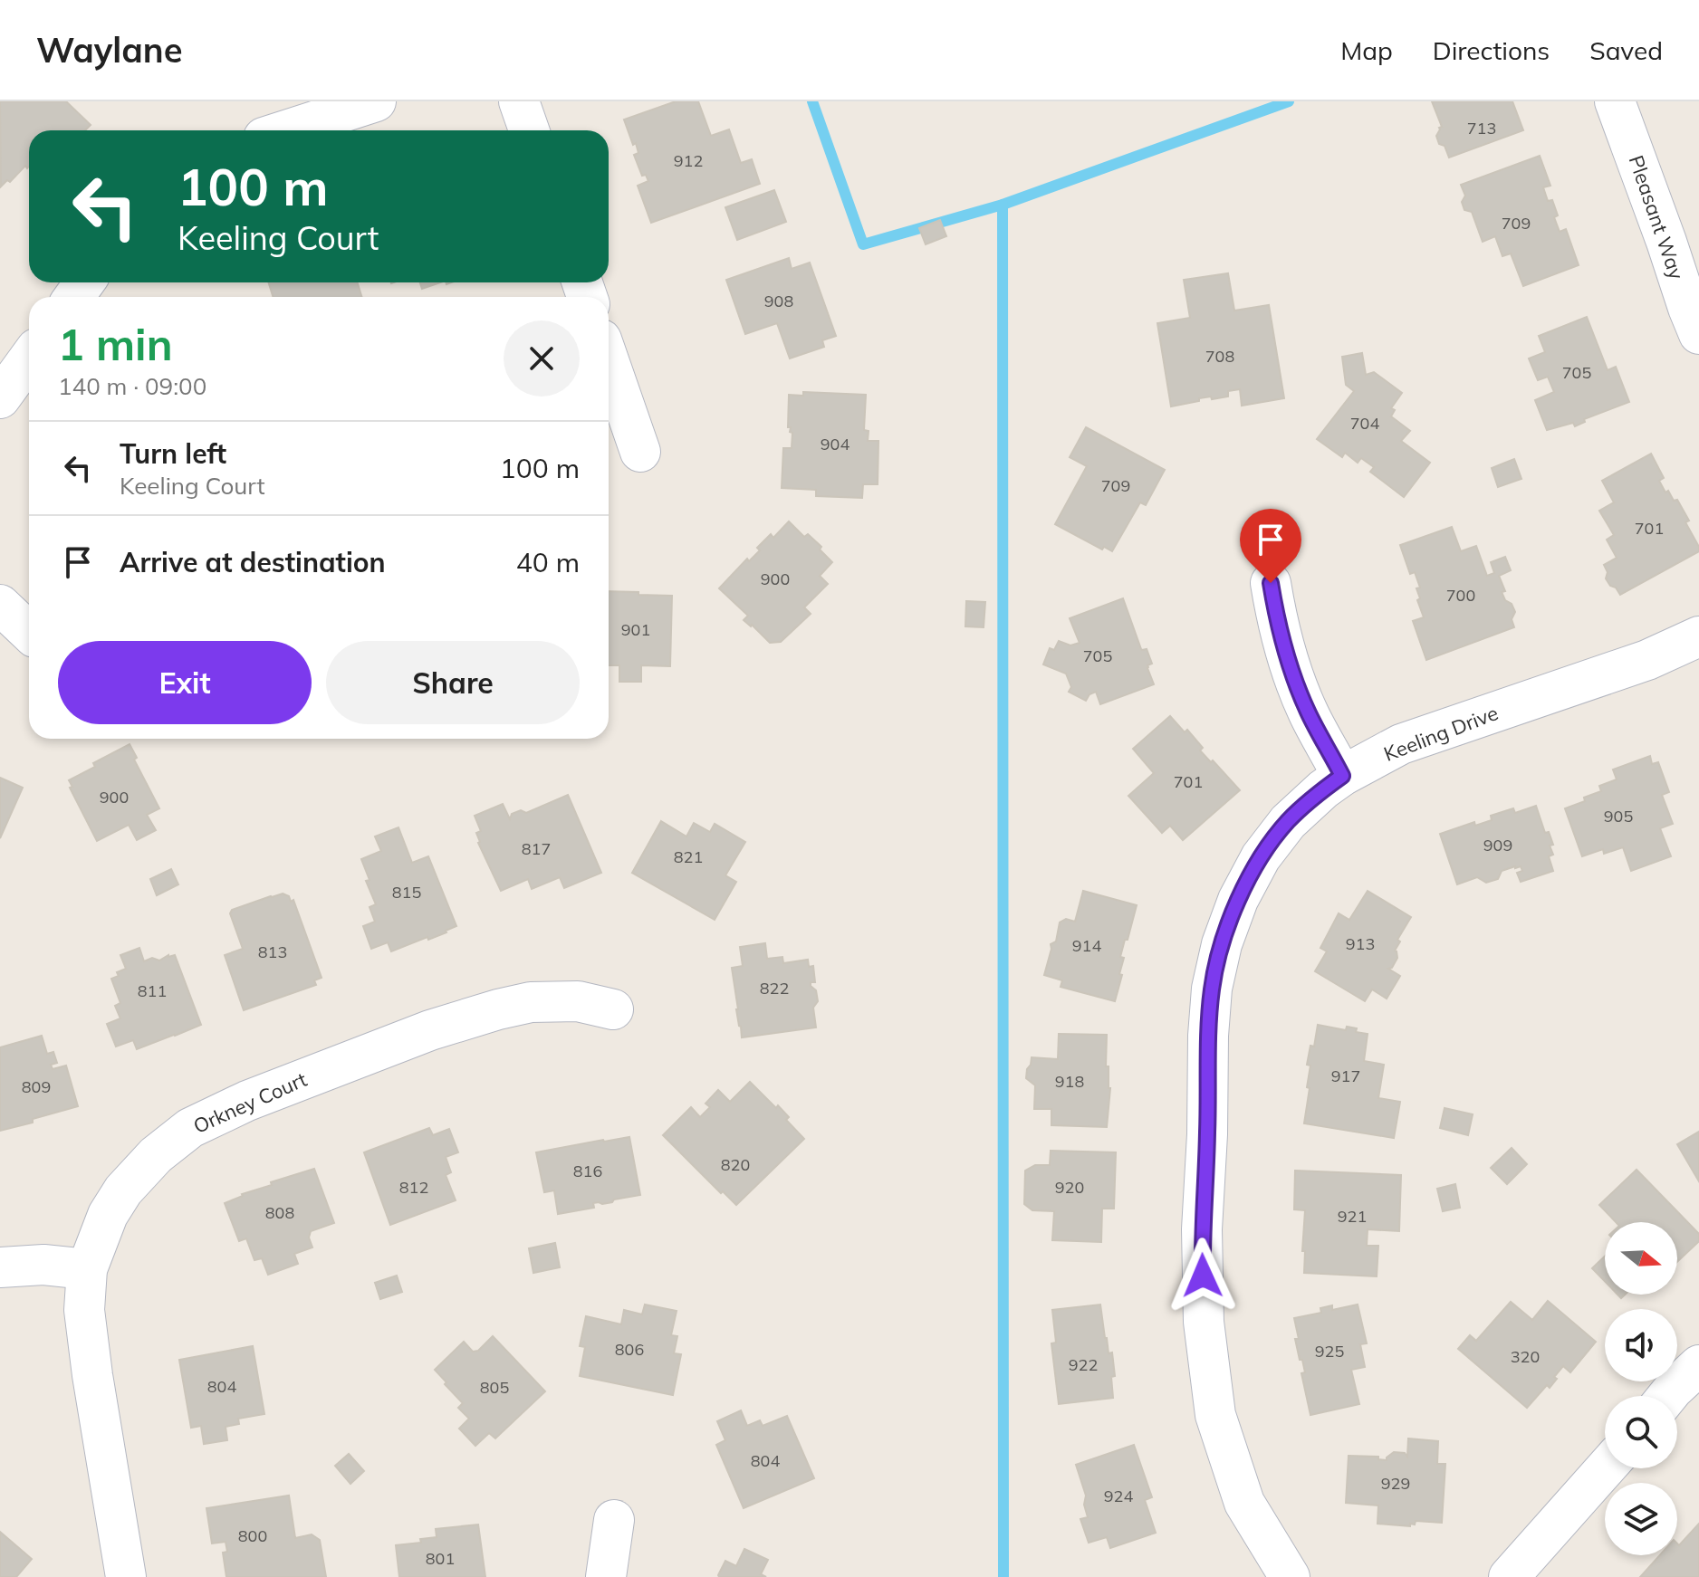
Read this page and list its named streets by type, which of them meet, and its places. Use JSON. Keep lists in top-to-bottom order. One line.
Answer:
{"streets":{"street":["Pleasant Way","Keeling Drive","Orkney Court"]},"house_numbers":["713","912","709","908","708","705","704","904","709","701","900","700","901","705","701","900","905","909","817","821","815","913","914","813","822","811","917","918","809","820","816","812","920","808","921","806","925","320","922","804","805","804","929","924","800","801"],"north":"right","page":{"header":"Waylane","nav":["Map","Directions","Saved"],"turn":["100 m","Keeling Court"],"heading":["1 min","140 m · 09:00"],"list":[{"name":"Turn left","note":"Keeling Court","value":"100 m"},{"name":"Arrive at destination","value":"40 m"}],"buttons":["Exit","Share"]}}
